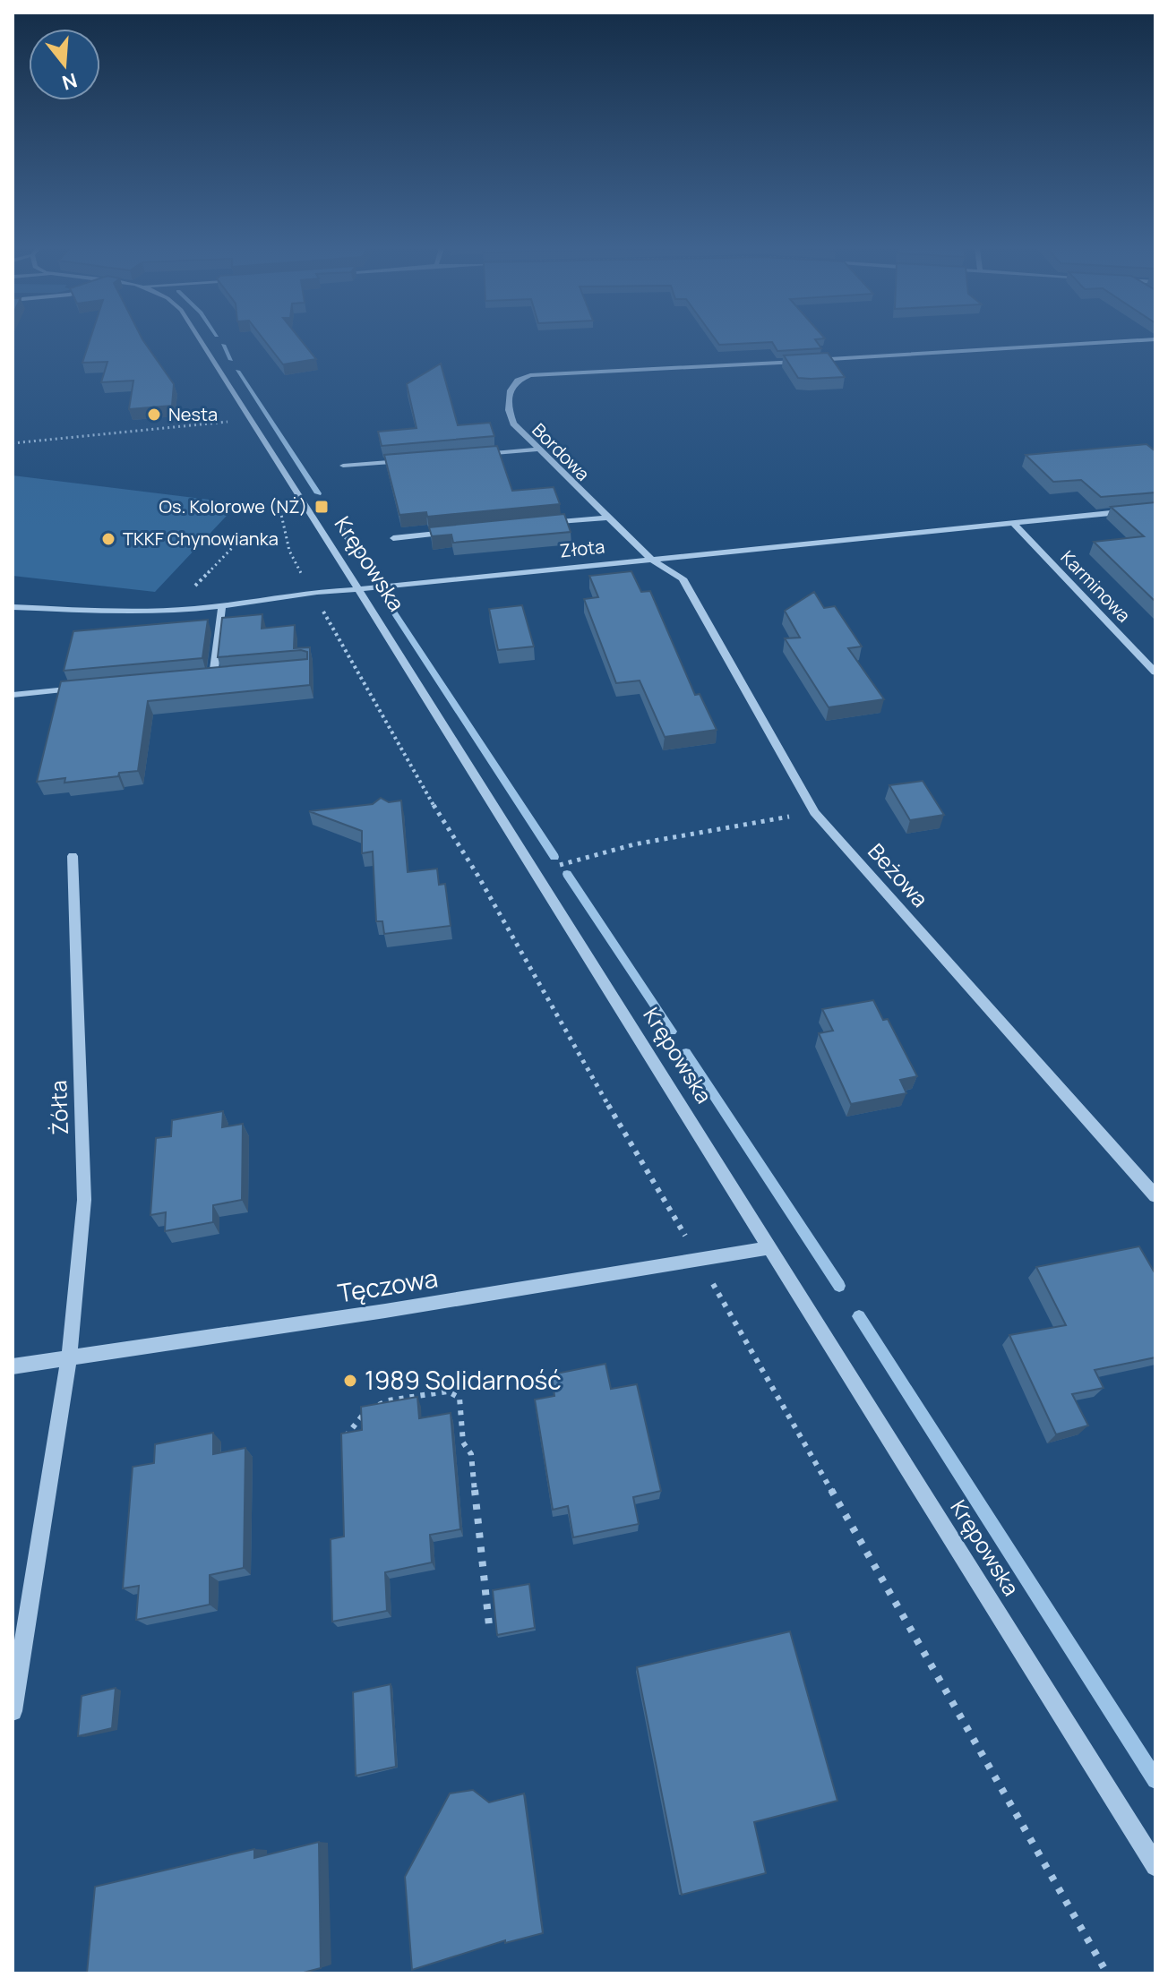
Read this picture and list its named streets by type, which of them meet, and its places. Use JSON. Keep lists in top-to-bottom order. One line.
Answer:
{"streets":{"street":["Bordowa","Złota","Krępowska","Karminowa","Beżowa","Żółta","Tęczowa"]},"crossings":[["Bordowa","Złota"],["Bordowa","Beżowa"],["Złota","Krępowska"],["Złota","Karminowa"],["Złota","Beżowa"],["Krępowska","Tęczowa"],["Żółta","Tęczowa"]],"places":{"other":["Nesta","TKKF Chynowianka","1989 Solidarność"],"transit":["Os. Kolorowe (NŻ)"]},"north":"bottom"}
